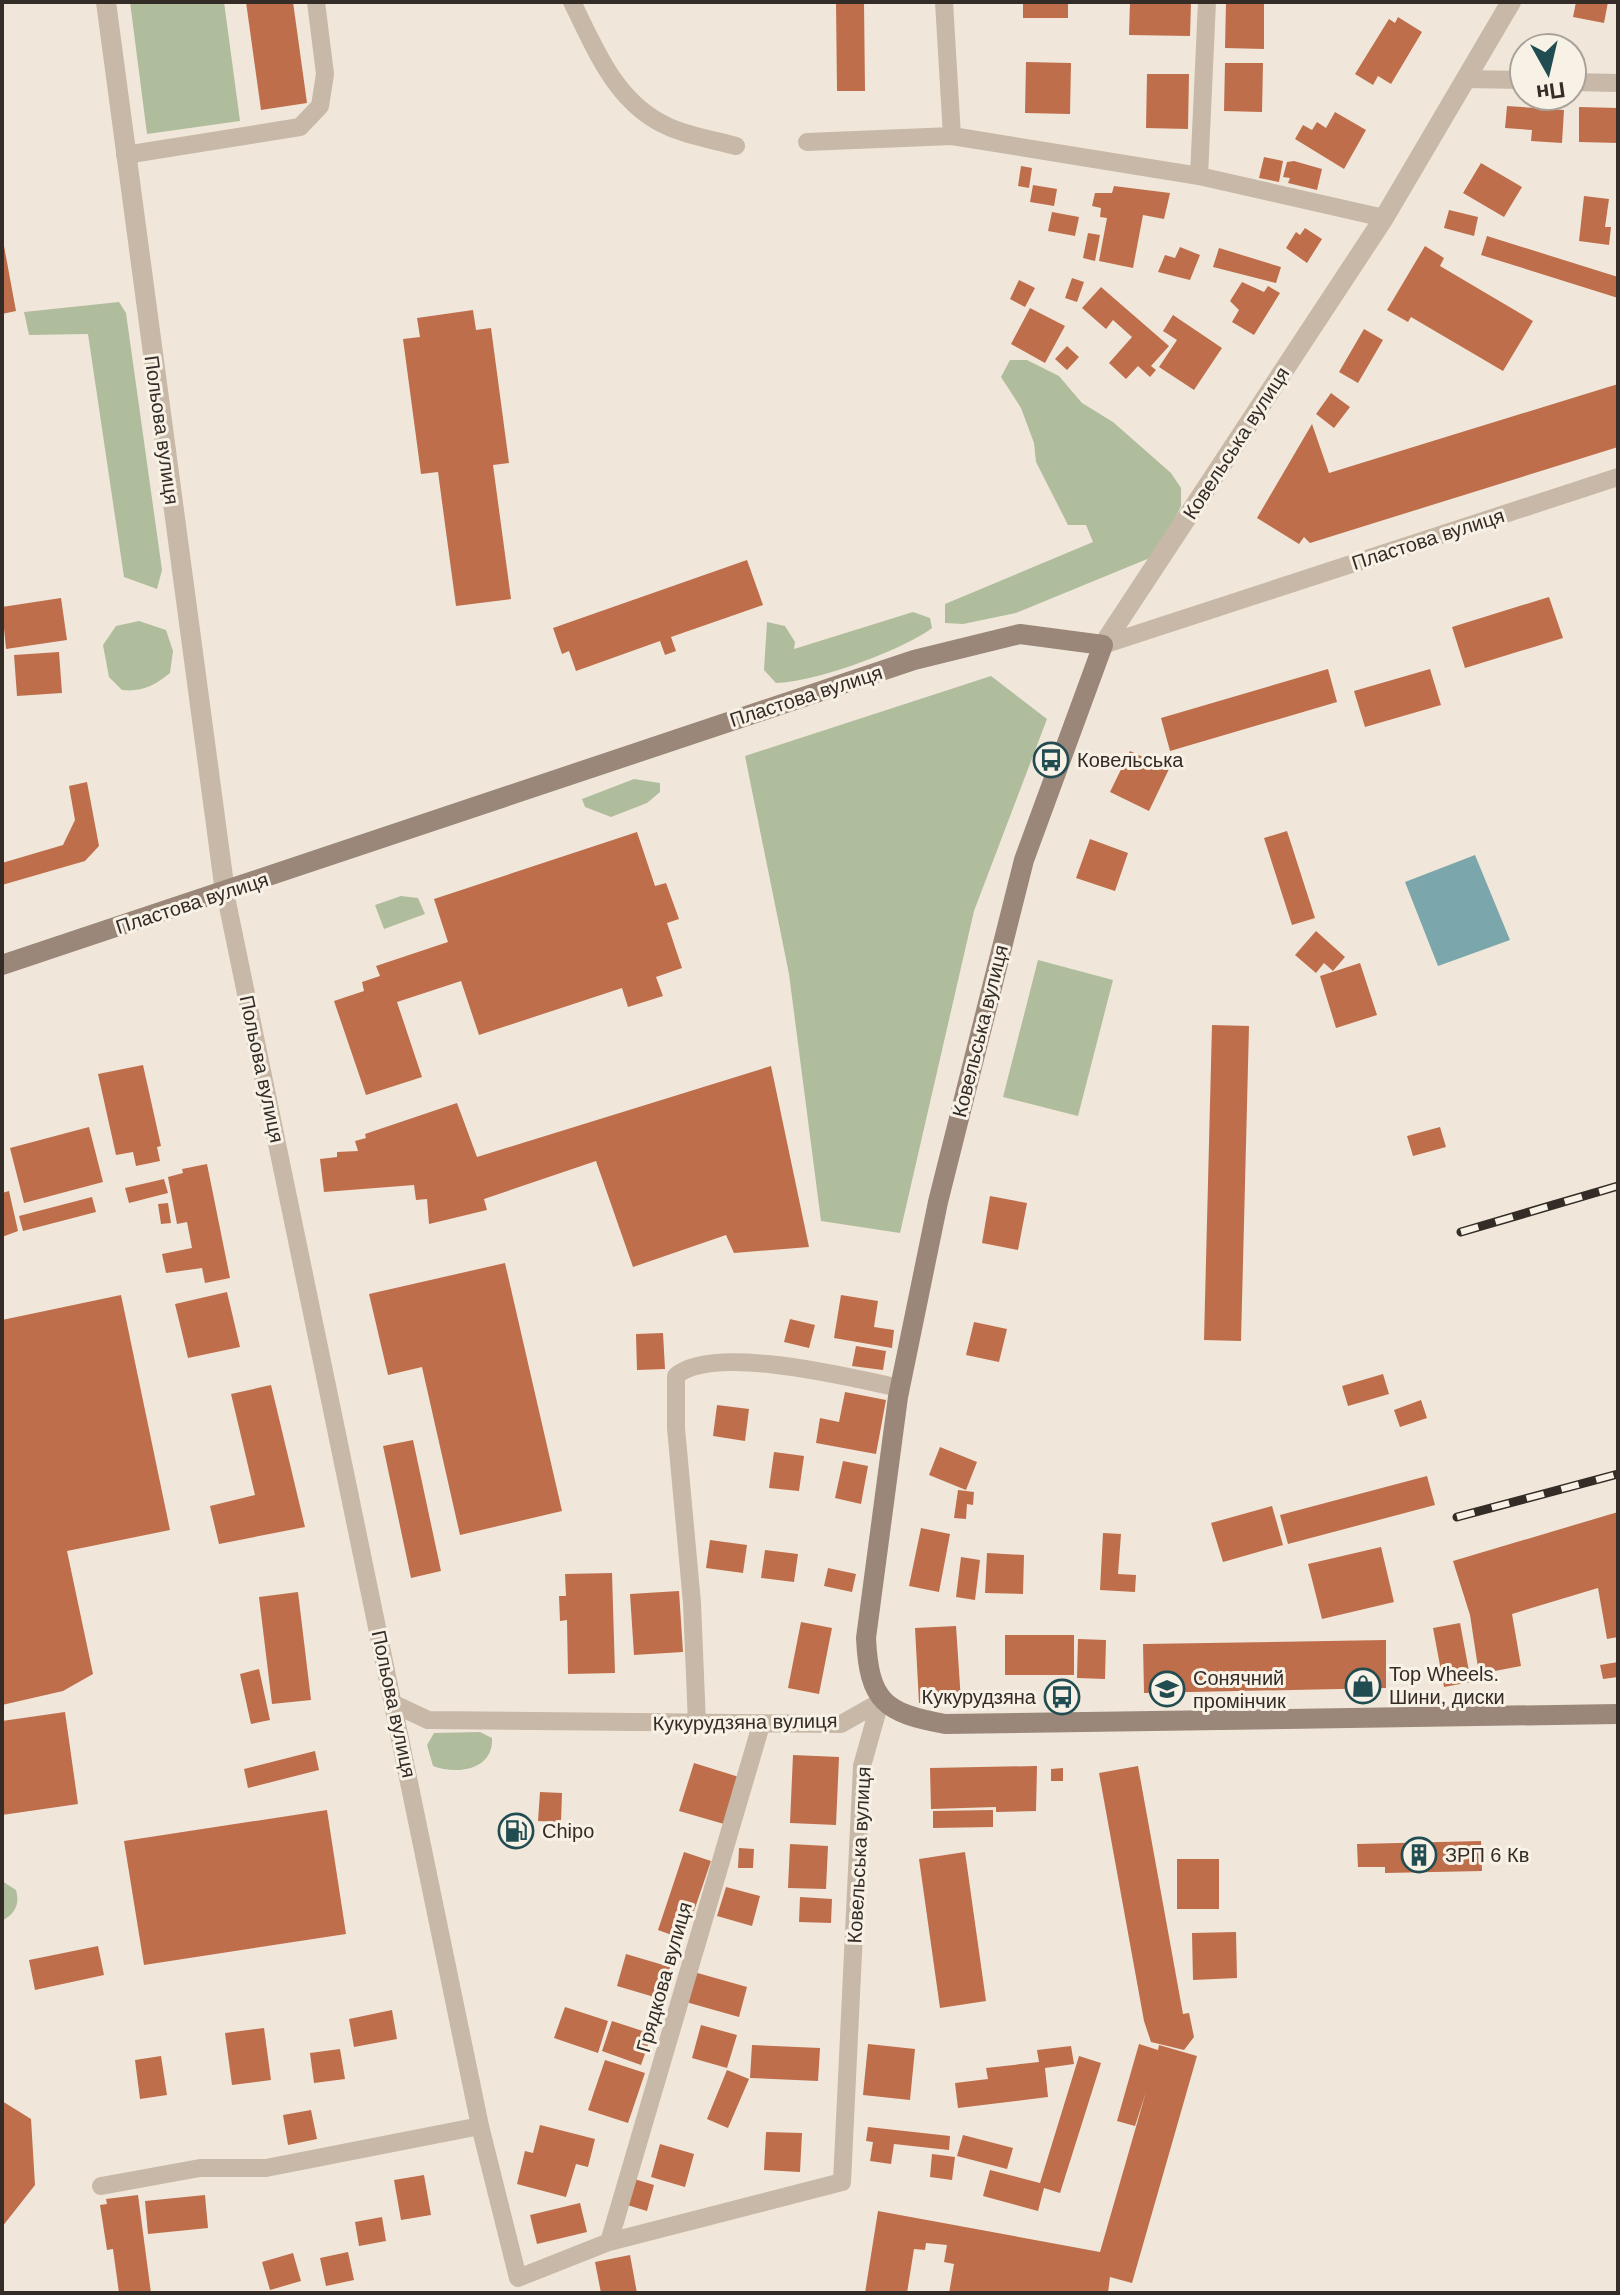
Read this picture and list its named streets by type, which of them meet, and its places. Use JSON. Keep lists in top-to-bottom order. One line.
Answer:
{"streets":{"main road":["Ковельська вулиця","Пластова вулиця"],"street":["Польова вулиця","Кукурудзяна вулиця","Грядкова вулиця"]},"crossings":[["Польова вулиця","Ковельська вулиця"],["Польова вулиця","Пластова вулиця"],["Польова вулиця","Кукурудзяна вулиця"],["Польова вулиця","Грядкова вулиця"],["Ковельська вулиця","Пластова вулиця"],["Ковельська вулиця","Кукурудзяна вулиця"],["Ковельська вулиця","Грядкова вулиця"],["Кукурудзяна вулиця","Грядкова вулиця"]],"places":{"bus stop":["Ковельська","Кукурудзяна"],"shop":["Top Wheels. Шини, диски"],"school or university":["Сонячний промінчик"],"fuel station":["Chipo"],"building":["ЗРП 6 Кв"]},"north":"bottom"}
